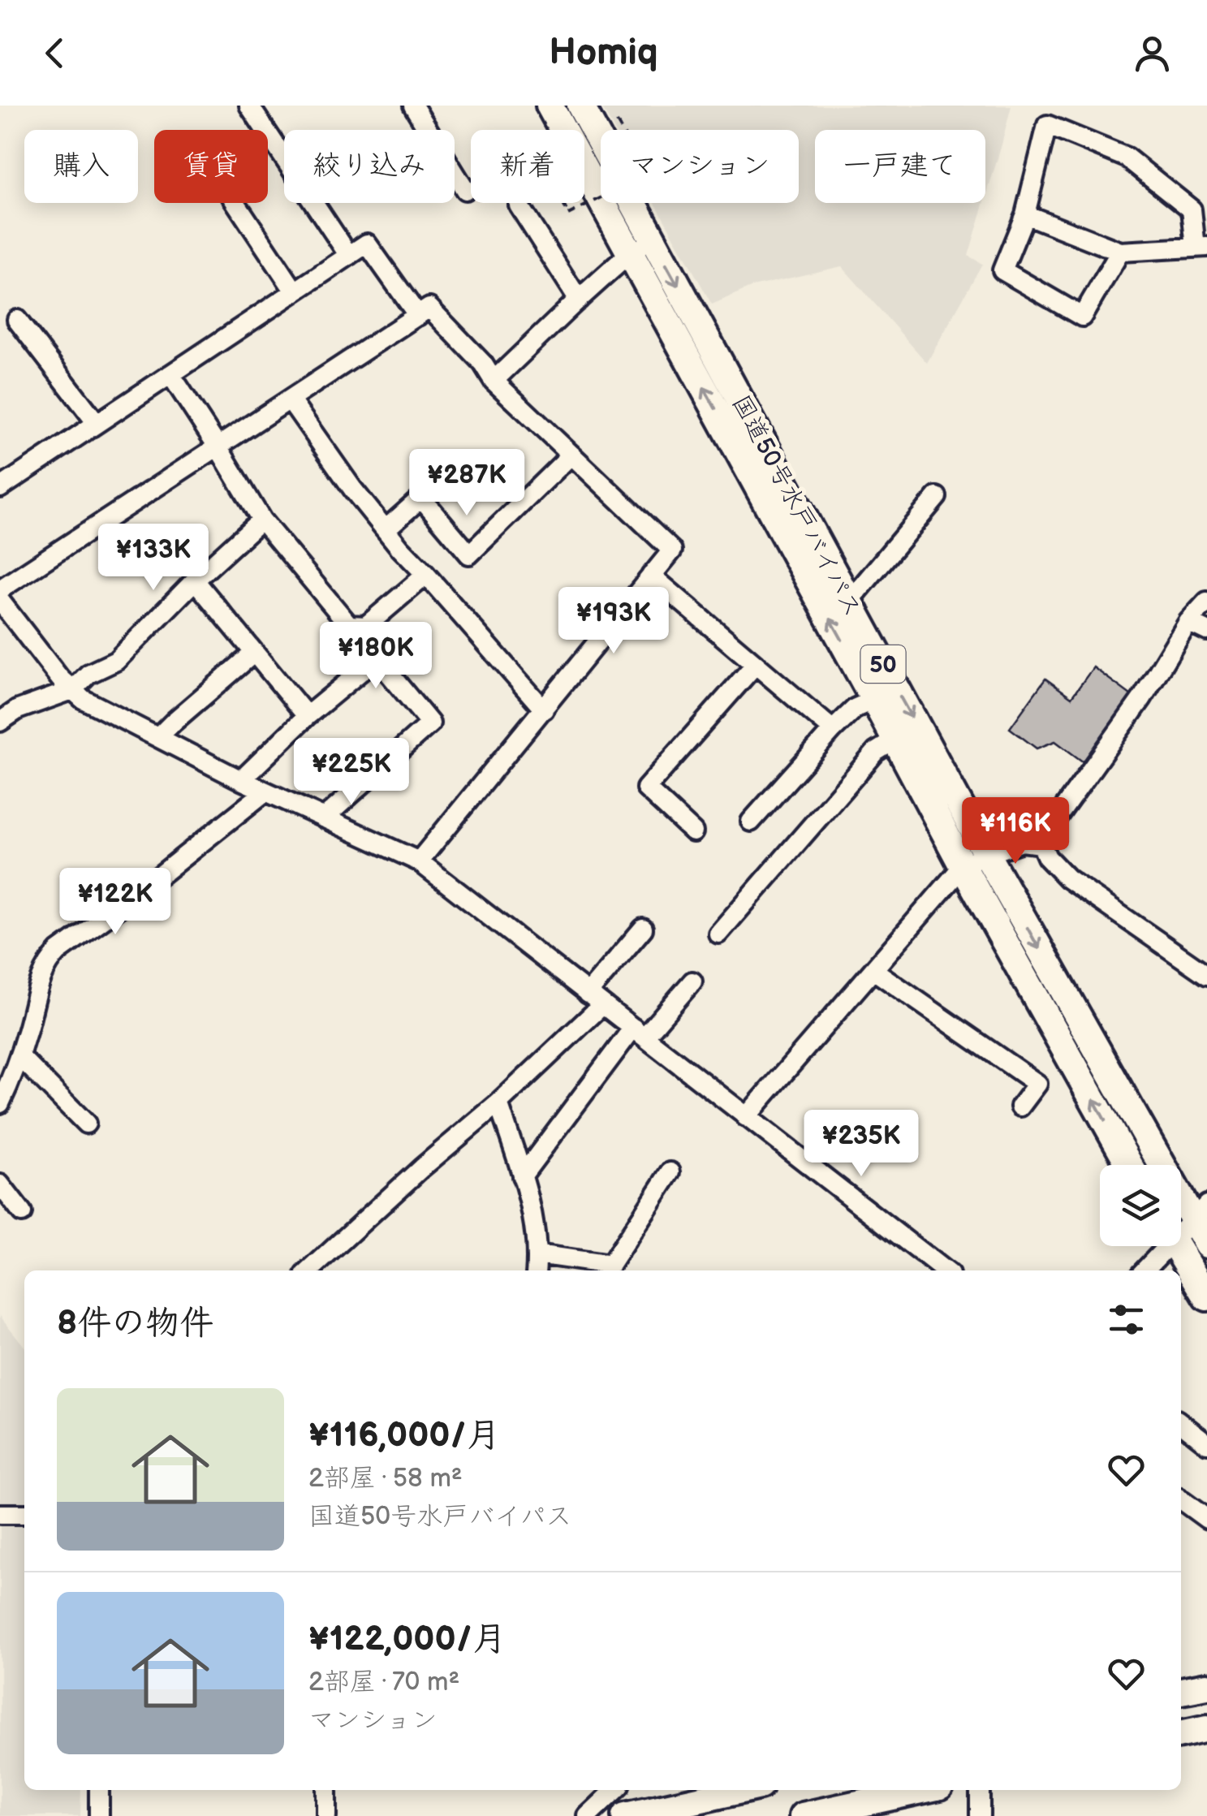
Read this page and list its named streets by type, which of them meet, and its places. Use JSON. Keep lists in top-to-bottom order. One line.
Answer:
{"streets":{"highway":["国道50号水戸バイパス","50"]},"page":{"header":"Homiq","chip":["購入","賃貸","絞り込み","新着","マンション","一戸建て"],"price":["¥287K","¥133K","¥193K","¥180K","¥225K","¥116K","¥122K","¥235K"],"heading":"8件の物件","list":[{"name":"¥116,000/月","note":"2部屋 · 58 m² · 国道50号水戸バイパス"},{"name":"¥122,000/月","note":"2部屋 · 70 m² · マンション"}]}}
